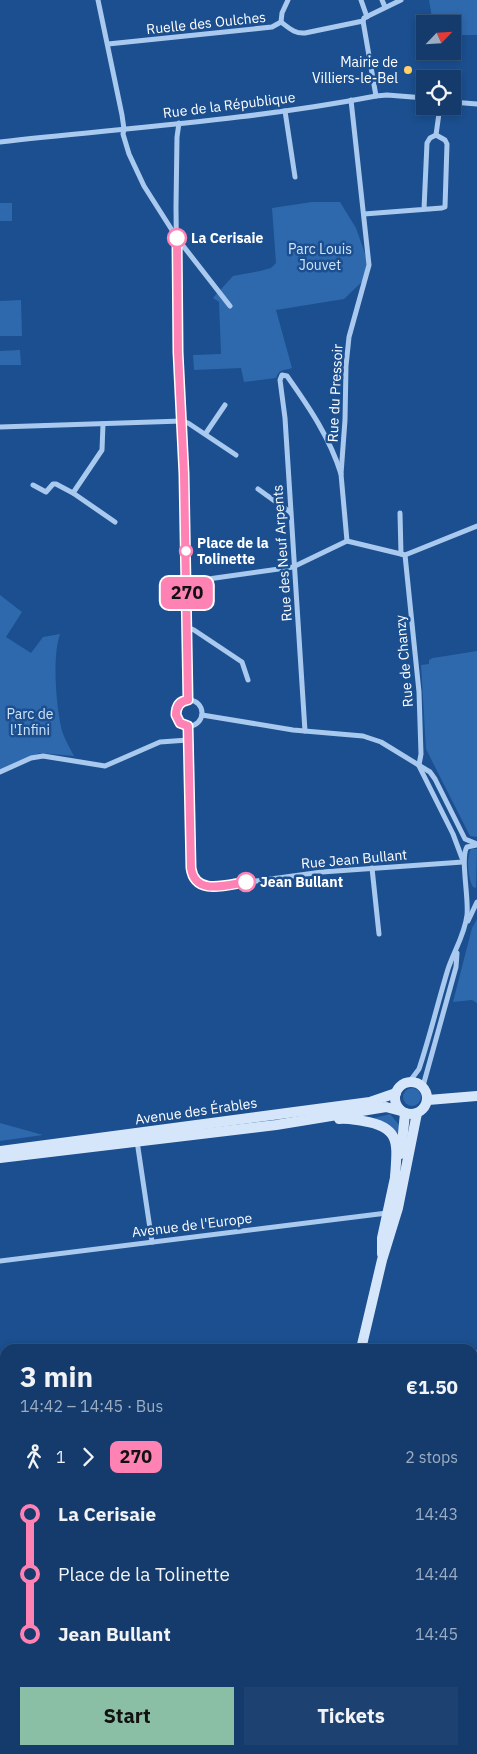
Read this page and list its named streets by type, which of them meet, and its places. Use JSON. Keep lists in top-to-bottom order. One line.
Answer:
{"streets":{"main road":["Avenue des Érables"],"street":["Ruelle des Oulches","Rue de la République","Rue du Pressoir","Rue des Neuf Arpents","Rue de Chanzy","Rue Jean Bullant","Avenue de l'Europe"]},"crossings":[["Rue de la République","Rue du Pressoir"],["Rue du Pressoir","Rue des Neuf Arpents"]],"parks":["Parc Louis Jouvet","Parc de l'Infini"],"places":["Mairie de Villiers-le-Bel","La Cerisaie","Place de la Tolinette","Jean Bullant"],"lines":["bus line 270"],"north":"top right","page":{"on_map":"270","heading":["3 min","14:42 – 14:45 · Bus","€1.50"],"legs":["1","270","2 stops"],"list":[{"name":"La Cerisaie","value":"14:43"},{"name":"Place de la Tolinette","value":"14:44"},{"name":"Jean Bullant","value":"14:45"}],"buttons":["Start","Tickets"]}}
